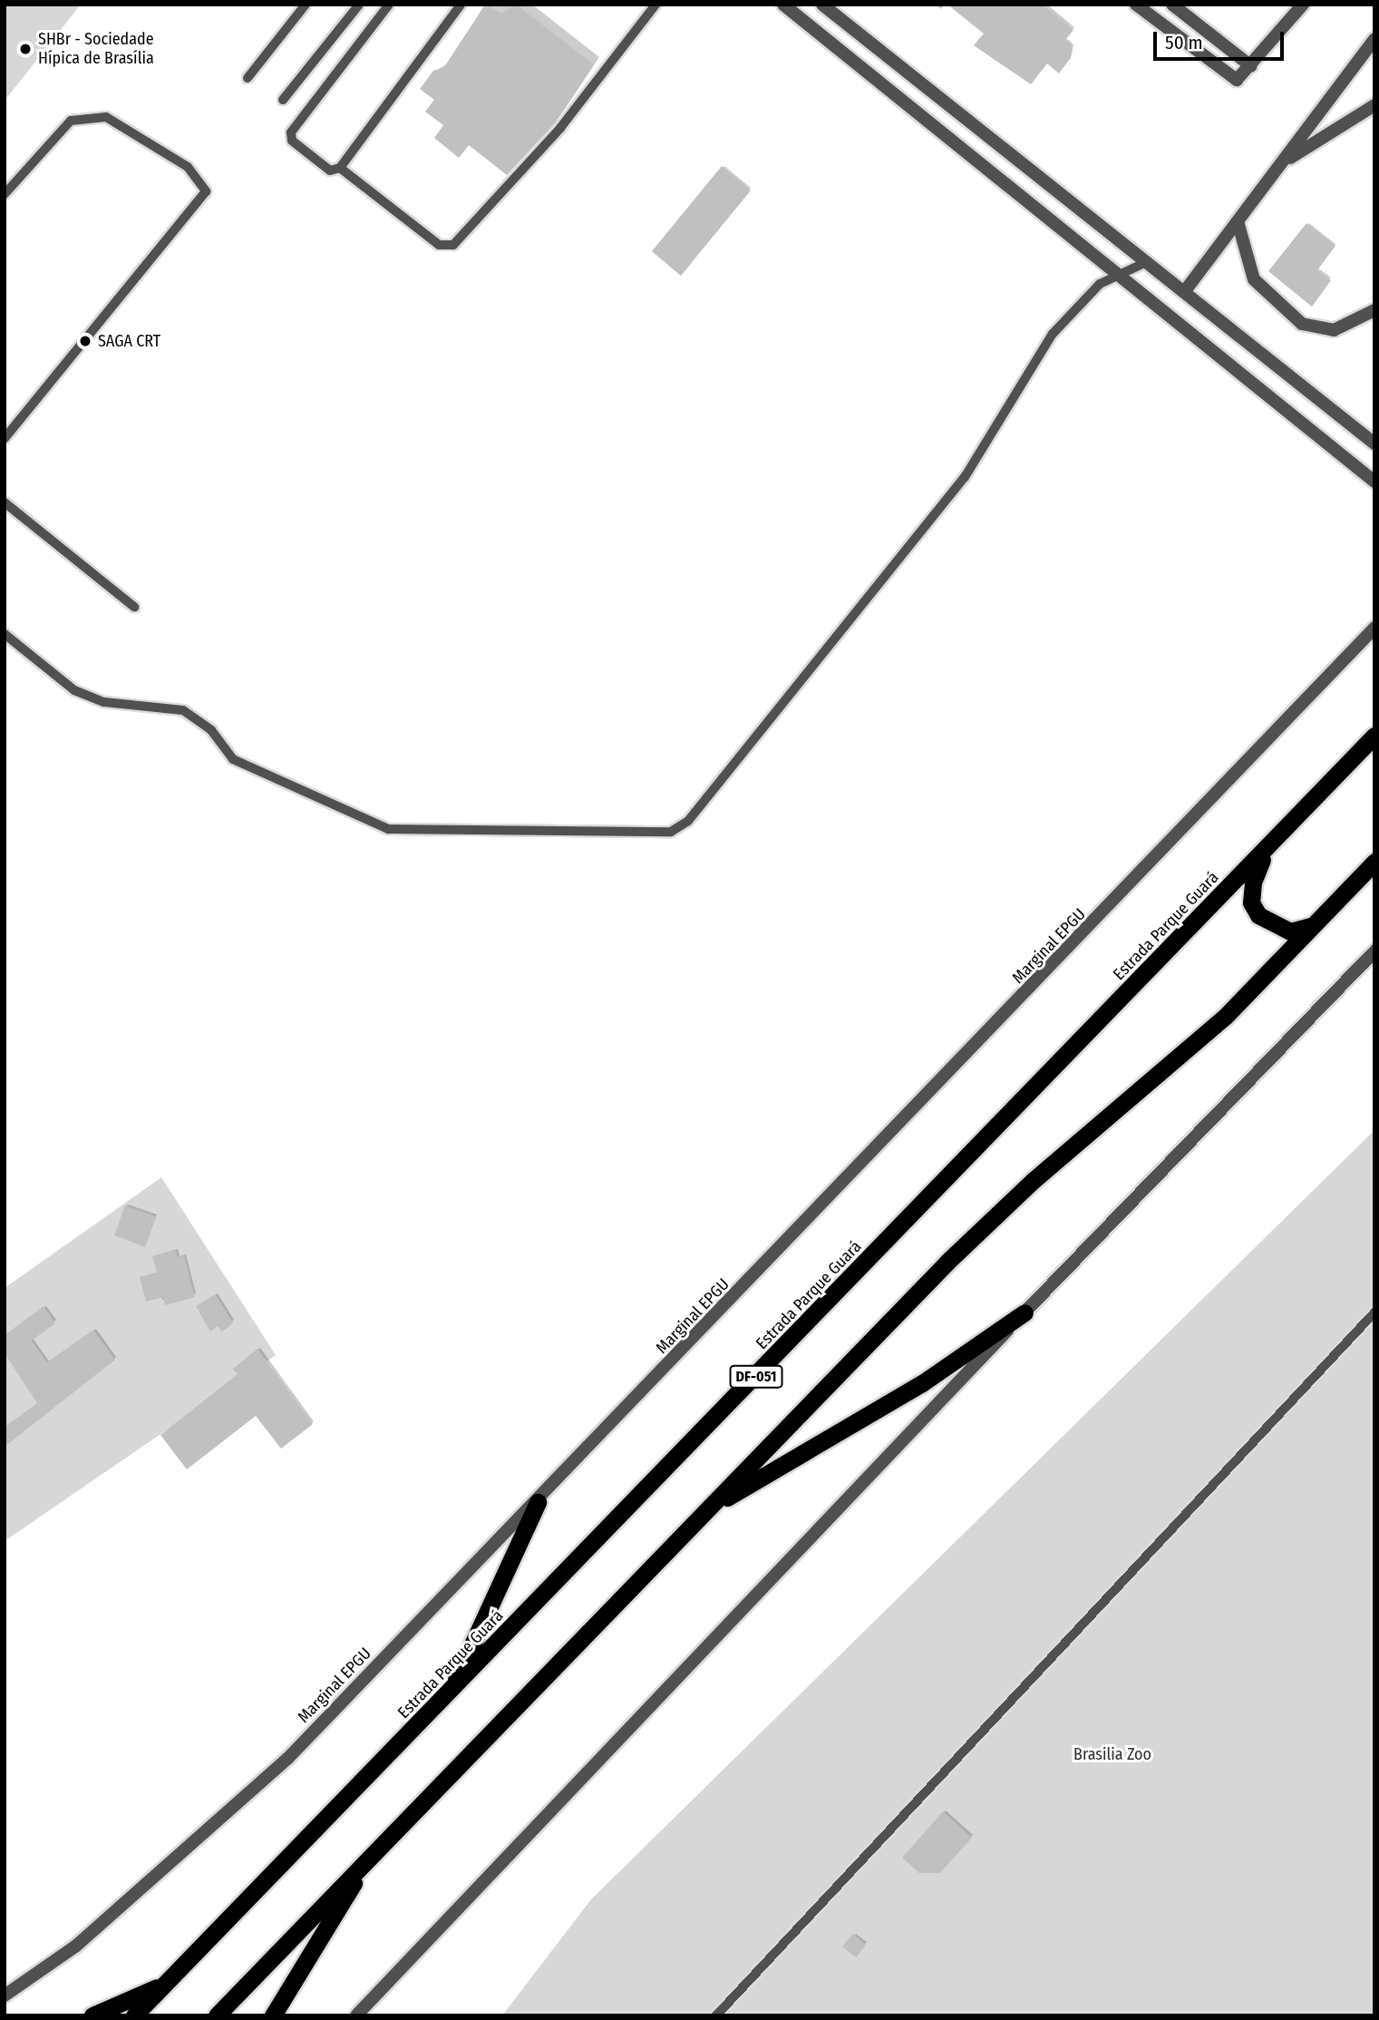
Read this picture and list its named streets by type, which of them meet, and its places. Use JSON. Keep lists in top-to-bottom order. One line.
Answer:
{"streets":{"highway":["Estrada Parque Guará","DF-051"],"street":["Marginal EPGU"]},"parks":["Brasilia Zoo"],"places":["SHBr - Sociedade Hípica de Brasília","SAGA CRT"],"scale_bar":"50 m"}
